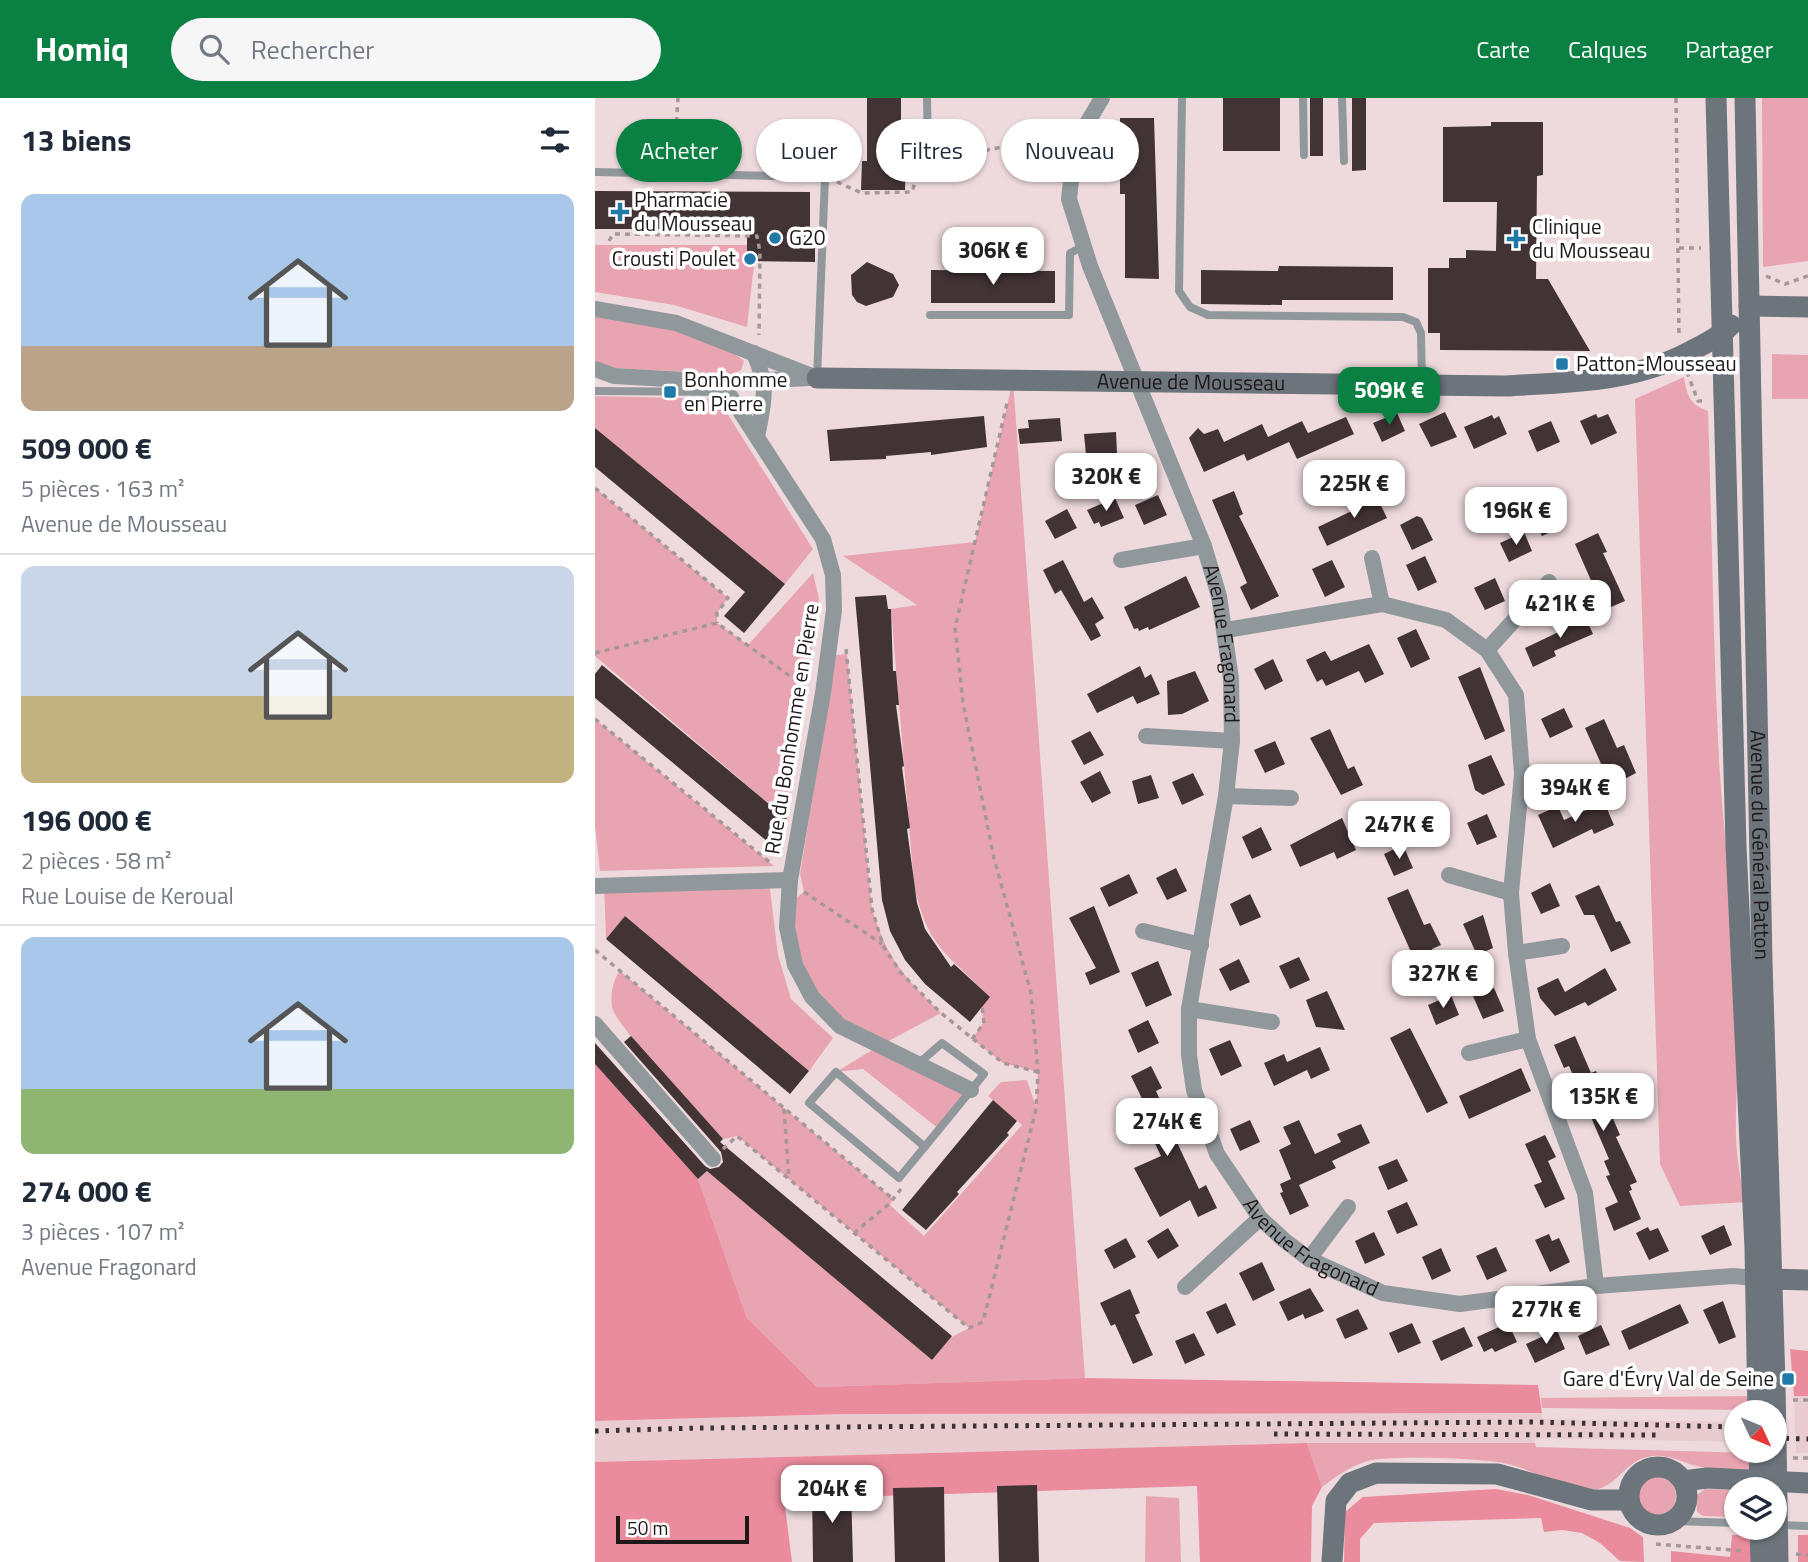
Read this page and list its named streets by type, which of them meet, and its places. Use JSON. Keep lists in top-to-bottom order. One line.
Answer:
{"streets":{"main road":["Avenue de Mousseau","Avenue Fragonard","Avenue du Général Patton"],"street":["Rue du Bonhomme en Pierre"]},"crossings":[["Avenue de Mousseau","Avenue Fragonard"],["Avenue de Mousseau","Rue du Bonhomme en Pierre"],["Avenue de Mousseau","Avenue du Général Patton"],["Avenue Fragonard","Avenue du Général Patton"]],"places":{"health":["Pharmacie du Mousseau","Clinique du Mousseau"],"other":["G20","Crousti Poulet"],"transit":["Patton-Mousseau","Bonhomme en Pierre","Gare d'Évry Val de Seine"]},"scale_bar":"50 m","north":"bottom right","page":{"header":"Homiq","search":"Rechercher","nav":["Carte","Calques","Partager"],"heading":"13 biens","chip":["Acheter","Louer","Filtres","Nouveau"],"list":[{"name":"509 000 €","note":"5 pièces · 163 m² · Avenue de Mousseau"},{"name":"196 000 €","note":"2 pièces · 58 m² · Rue Louise de Keroual"},{"name":"274 000 €","note":"3 pièces · 107 m² · Avenue Fragonard"}],"price":["306K €","509K €","320K €","225K €","196K €","421K €","394K €","247K €","327K €","135K €","274K €","277K €","204K €"],"scale":"50 m"}}
